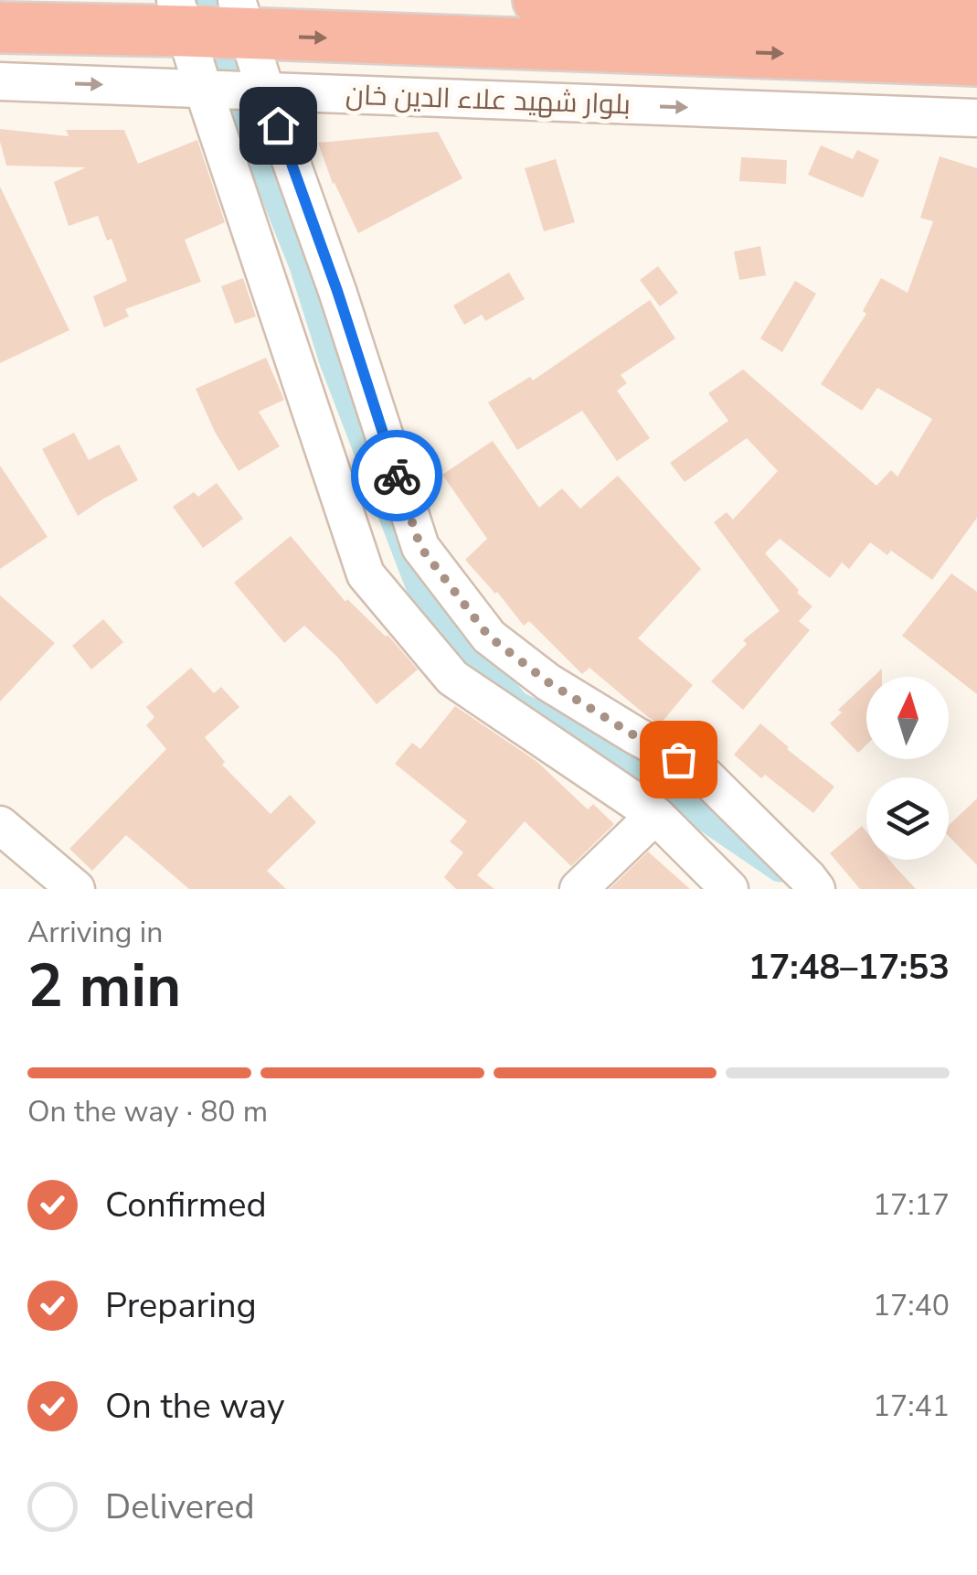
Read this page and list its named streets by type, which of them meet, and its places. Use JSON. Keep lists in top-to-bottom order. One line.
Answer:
{"streets":{"street":["بلوار شهید علاء الدین خان"]},"one_way":["بلوار شهید علاء الدین خان"],"north":"top","page":{"heading":["2 min","Arriving in","17:48–17:53"],"bar":"On the way · 80 m","list":[["Confirmed","17:17"],["Preparing","17:40"],["On the way","17:41"],"Delivered"]}}
